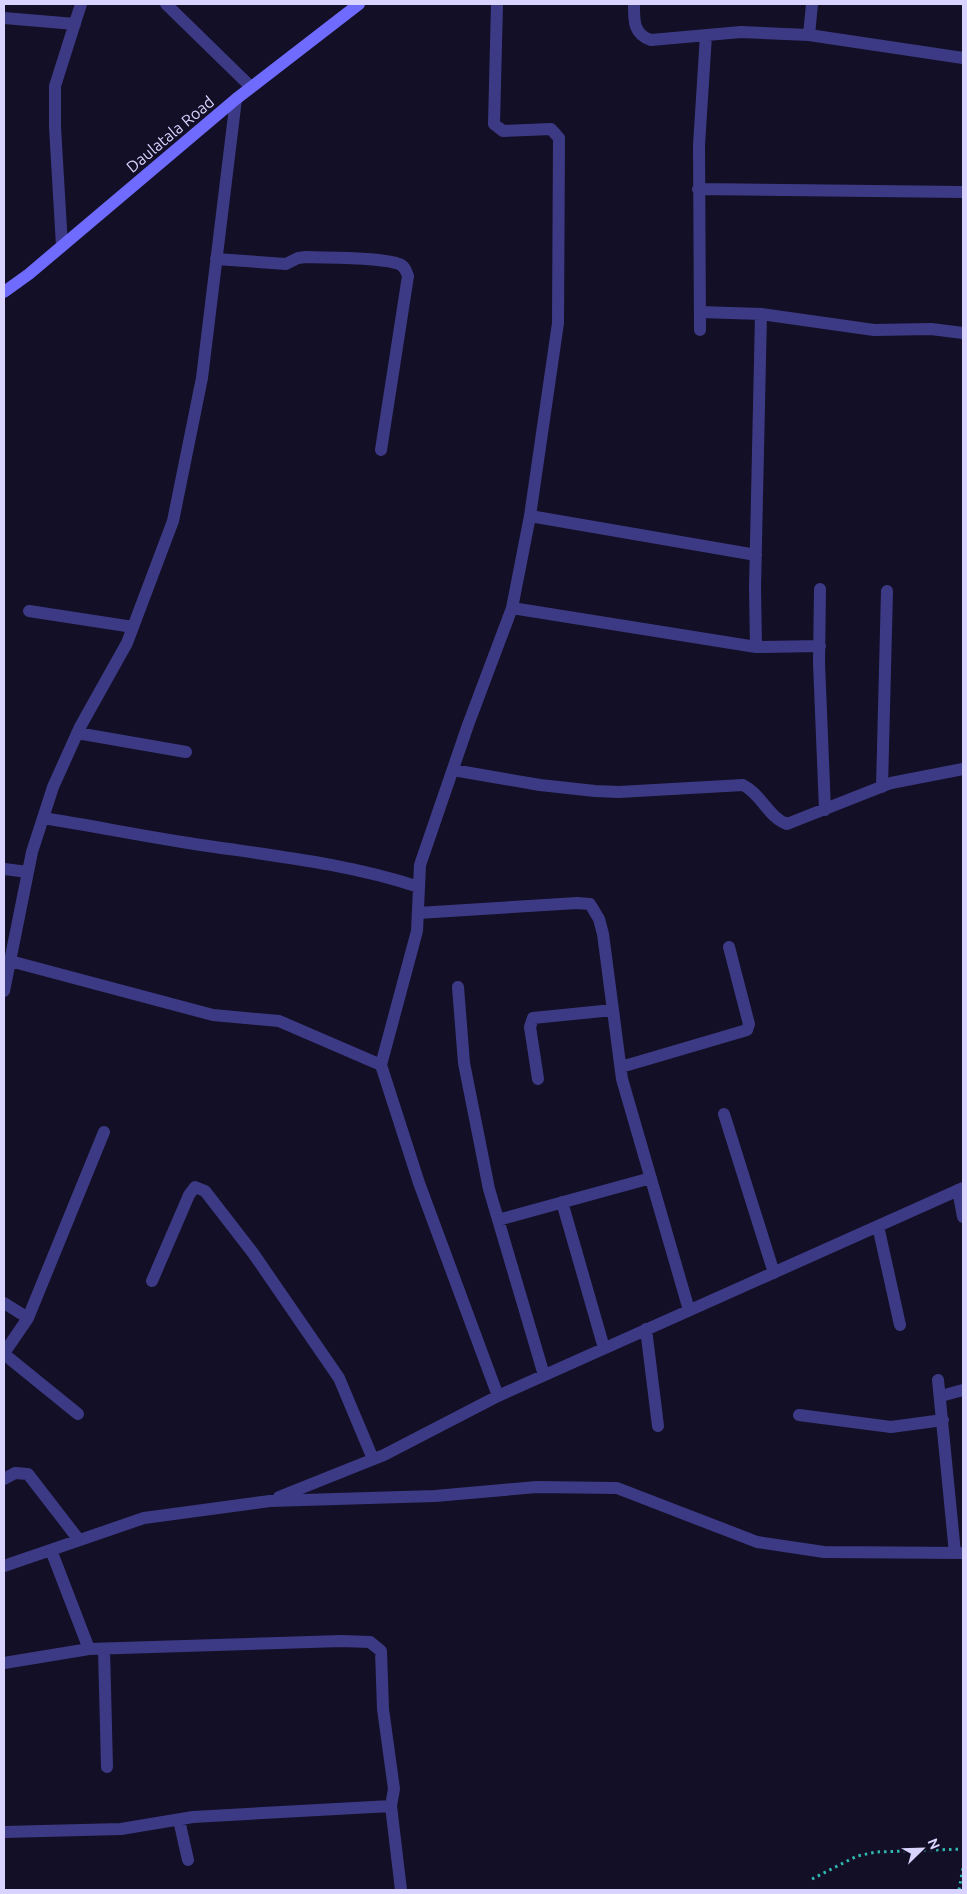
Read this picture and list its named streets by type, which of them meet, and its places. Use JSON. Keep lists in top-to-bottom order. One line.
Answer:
{"streets":{"main road":["Daulatala Road"]},"north":"top right"}
